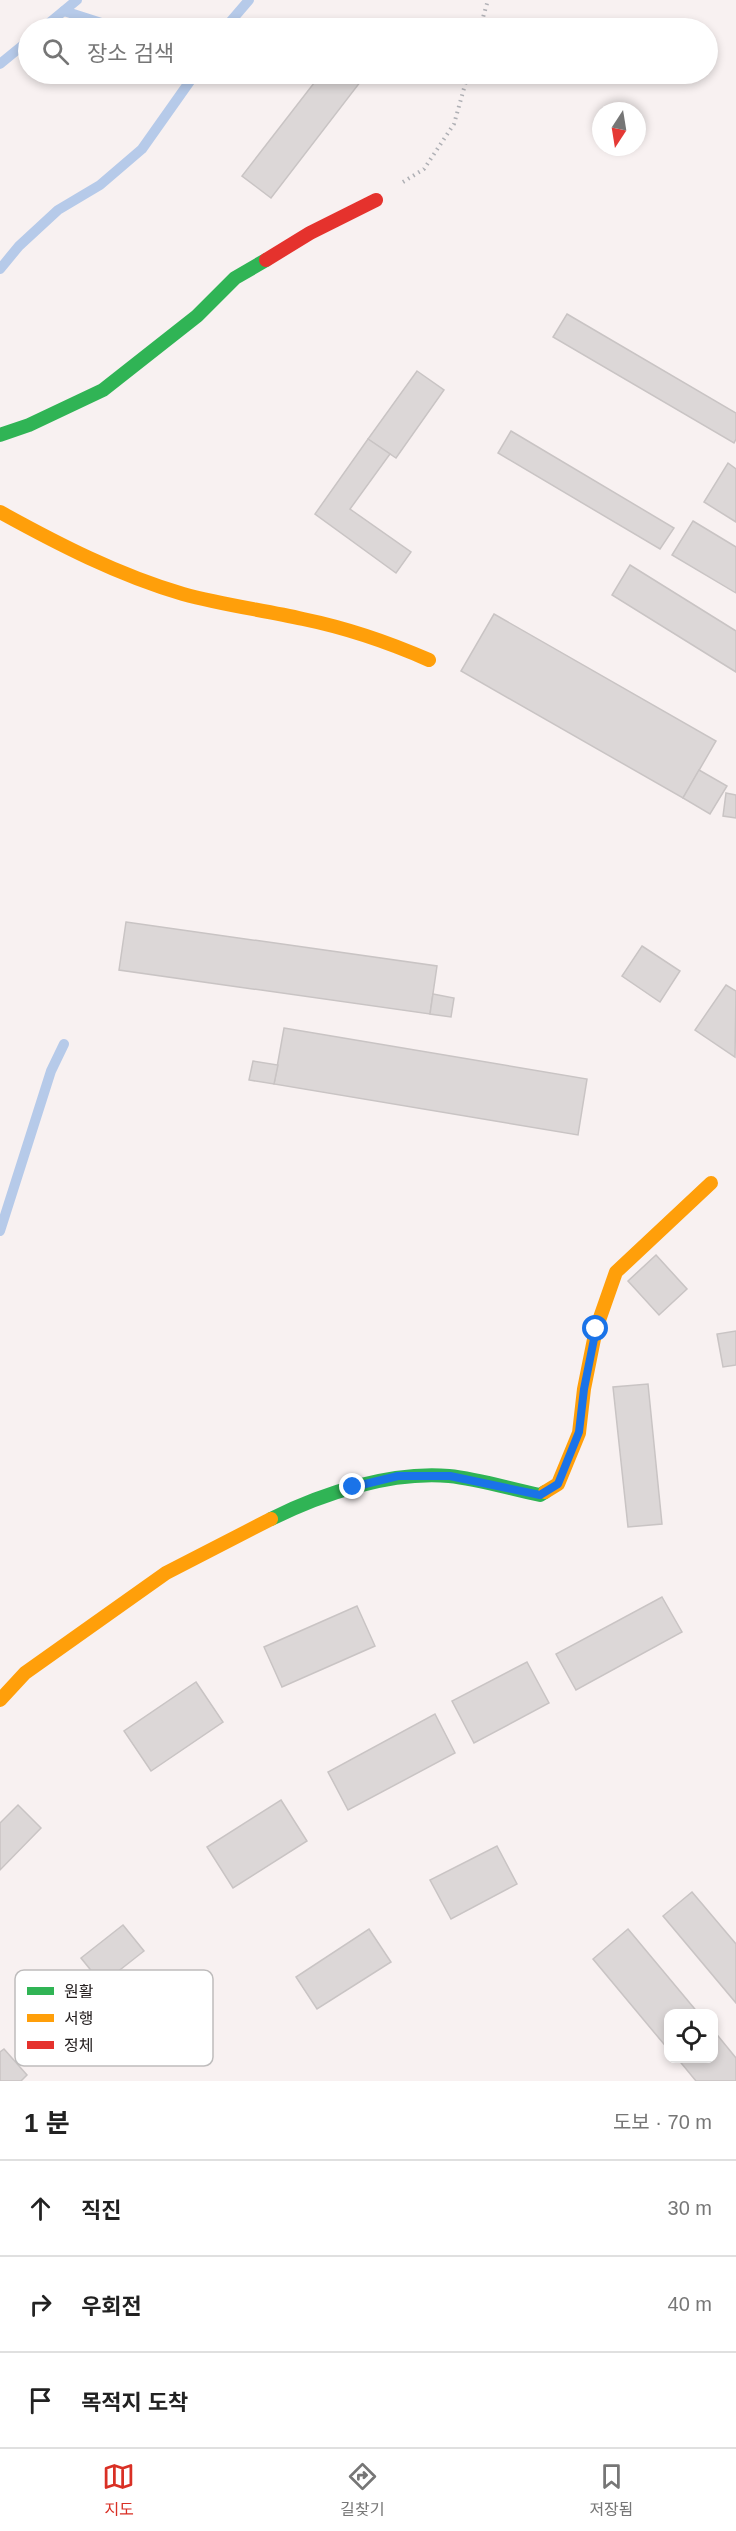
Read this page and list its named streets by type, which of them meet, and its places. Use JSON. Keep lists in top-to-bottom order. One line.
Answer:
{"legend":["원활","서행","정체"],"north":"bottom","page":{"search":"장소 검색","heading":["1 분","도보 · 70 m"],"list":[["직진","30 m"],["우회전","40 m"],"목적지 도착"],"nav":["지도","길찾기","저장됨"]}}
